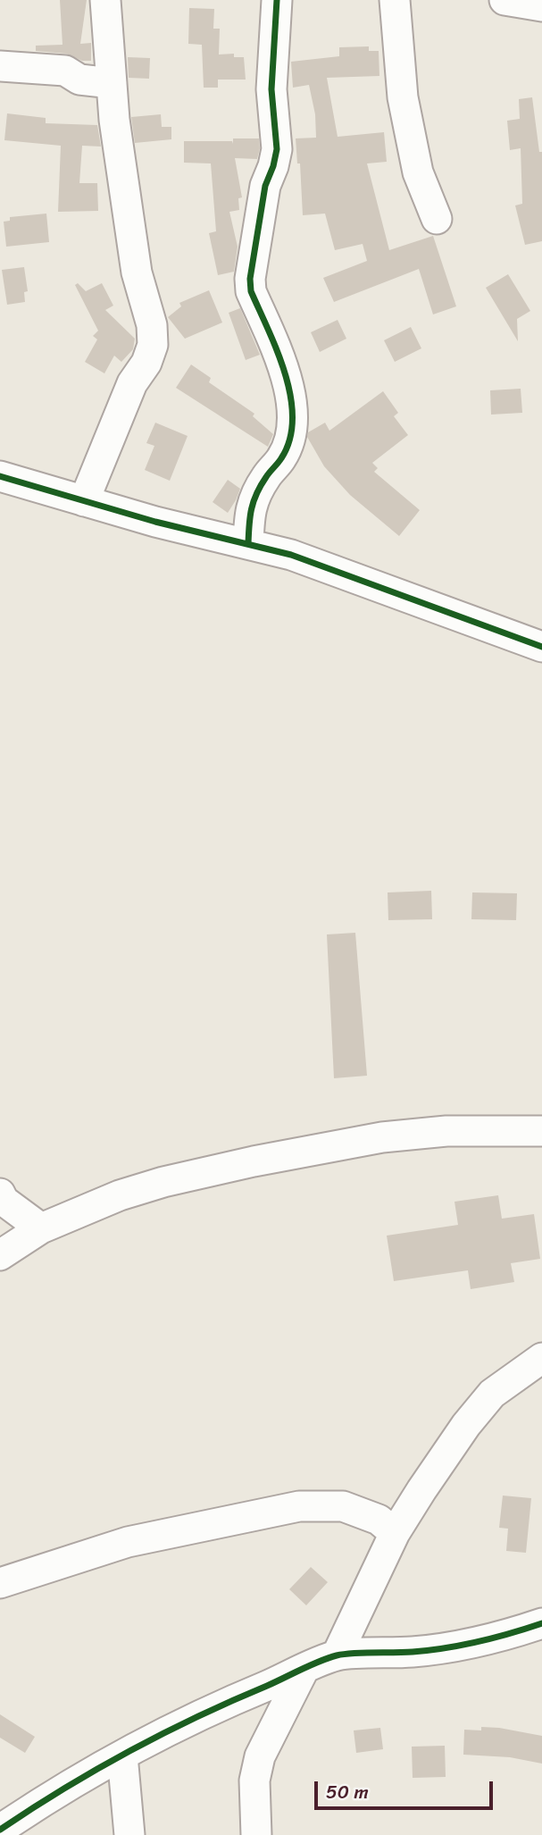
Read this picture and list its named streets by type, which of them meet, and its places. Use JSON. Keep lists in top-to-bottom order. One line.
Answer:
{"scale_bar":"50 m"}
